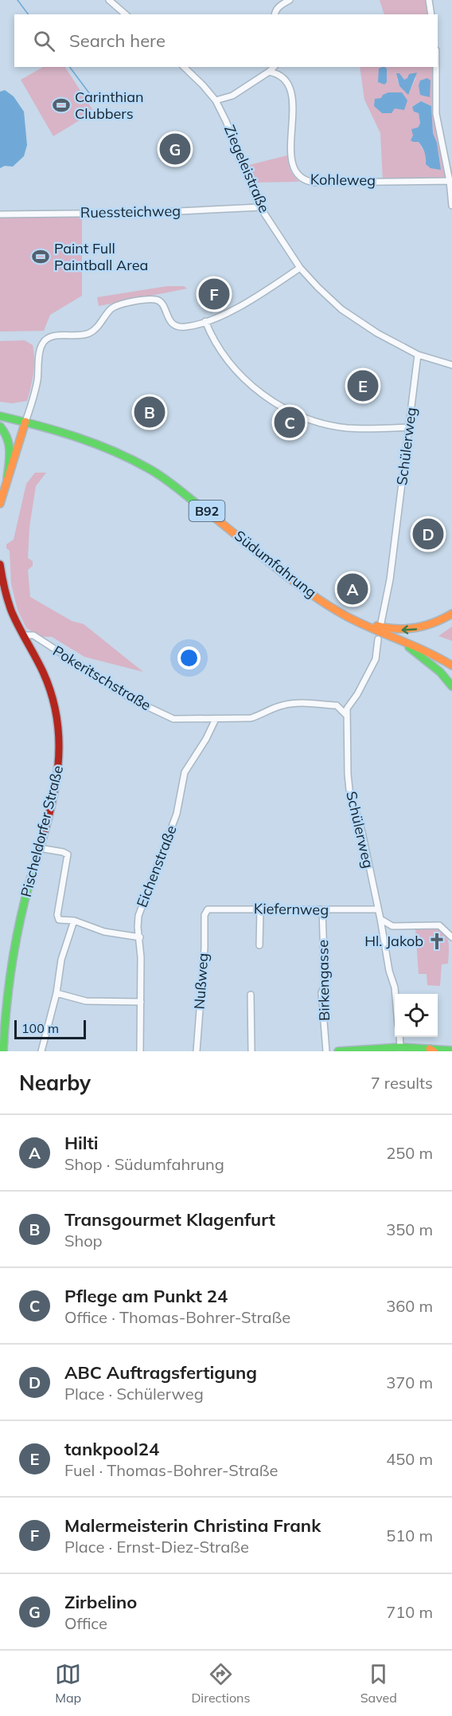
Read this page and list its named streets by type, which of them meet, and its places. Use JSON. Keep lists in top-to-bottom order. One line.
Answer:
{"streets":{"main road":["B92","Südumfahrung","Pischeldorfer Straße"],"street":["Ziegeleistraße","Kohleweg","Ruessteichweg","Schülerweg","Pokeritschstraße","Eichenstraße","Kiefernweg","Birkengasse","Nußweg"]},"crossings":[["Ziegeleistraße","Ruessteichweg"],["Ziegeleistraße","Schülerweg"],["Schülerweg","Pokeritschstraße"],["Schülerweg","Kiefernweg"],["B92","Südumfahrung"],["Pokeritschstraße","Pischeldorfer Straße"],["Pokeritschstraße","Eichenstraße"],["Kiefernweg","Birkengasse"],["Kiefernweg","Nußweg"]],"places":{"sports":["Carinthian Clubbers","Paint Full Paintball Area"],"church":["Hl. Jakob"]},"scale_bar":"100 m","page":{"search":"Search here","pins":["G","F","E","B","C","D","A"],"scale":"100 m","heading":["Nearby","7 results"],"list":[{"mark":"A","name":"Hilti","note":"Shop · Südumfahrung","value":"250 m"},{"mark":"B","name":"Transgourmet Klagenfurt","note":"Shop","value":"350 m"},{"mark":"C","name":"Pflege am Punkt 24","note":"Office · Thomas-Bohrer-Straße","value":"360 m"},{"mark":"D","name":"ABC Auftragsfertigung","note":"Place · Schülerweg","value":"370 m"},{"mark":"E","name":"tankpool24","note":"Fuel · Thomas-Bohrer-Straße","value":"450 m"},{"mark":"F","name":"Malermeisterin Christina Frank","note":"Place · Ernst-Diez-Straße","value":"510 m"},{"mark":"G","name":"Zirbelino","note":"Office","value":"710 m"}],"nav":["Map","Directions","Saved"]}}
